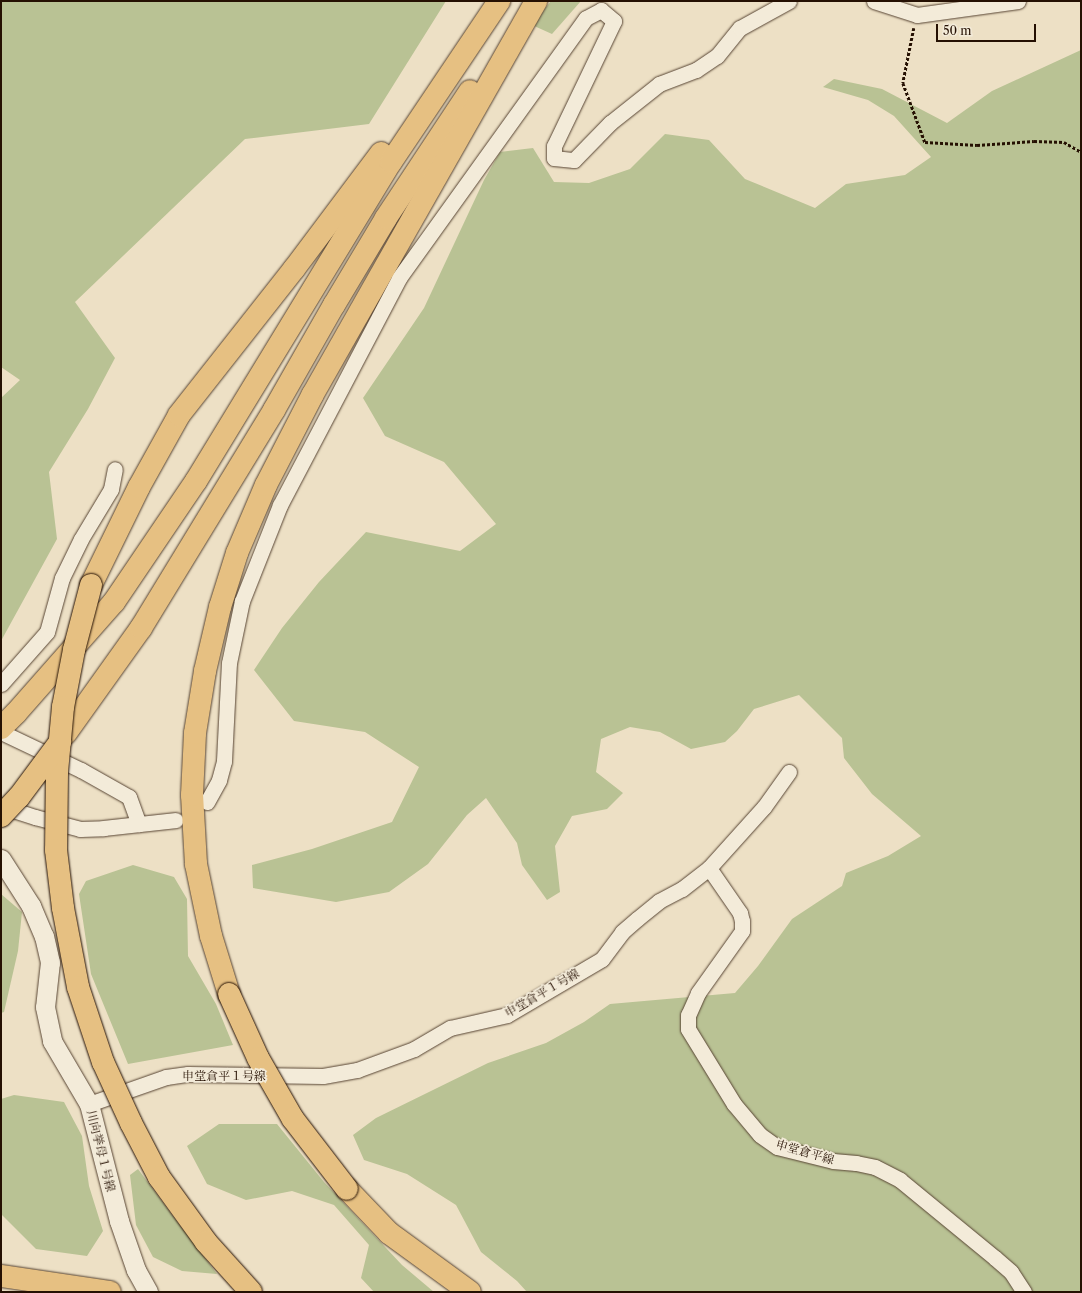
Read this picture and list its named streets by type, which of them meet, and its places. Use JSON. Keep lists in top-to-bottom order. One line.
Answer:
{"streets":{"street":["申堂倉平１号線","川向挙母１号線","申堂倉平線"]},"crossings":[["申堂倉平１号線","川向挙母１号線"],["申堂倉平１号線","申堂倉平線"]],"scale_bar":"50 m"}
